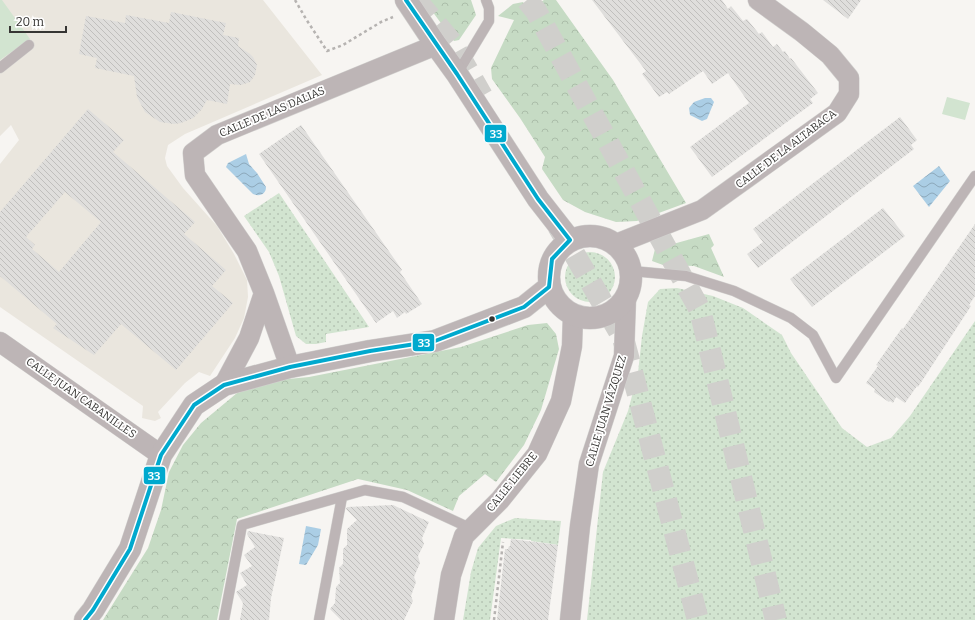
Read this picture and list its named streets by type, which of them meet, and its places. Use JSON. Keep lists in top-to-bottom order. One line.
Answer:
{"streets":{"street":["CALLE DE LAS DALIAS","CALLE DE LA ALTABACA","CALLE JUAN CABANILLES","CALLE JUAN VÁZQUEZ","CALLE LIEBRE"]},"crossings":[["CALLE DE LA ALTABACA","CALLE JUAN VÁZQUEZ"],["CALLE DE LA ALTABACA","CALLE LIEBRE"],["CALLE JUAN VÁZQUEZ","CALLE LIEBRE"]],"lines":["transit line 33"],"scale_bar":"20 m"}
